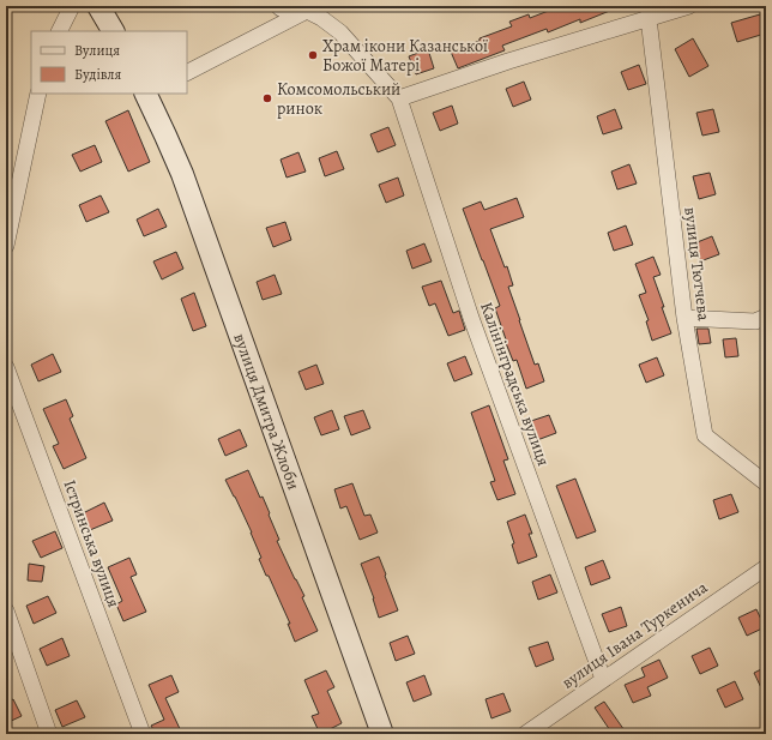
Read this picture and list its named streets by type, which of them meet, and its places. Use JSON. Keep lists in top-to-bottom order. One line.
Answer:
{"streets":{"main road":["вулиця Дмитра Жлоби"],"street":["вулиця Тютчева","Калінінградська вулиця","Істринська вулиця","вулиця Івана Туркенича"]},"crossings":[["Калінінградська вулиця","вулиця Івана Туркенича"]],"places":["Храм ікони Казанської Божої Матері","Комсомольський ринок"],"legend":["Вулиця","Будівля"]}
